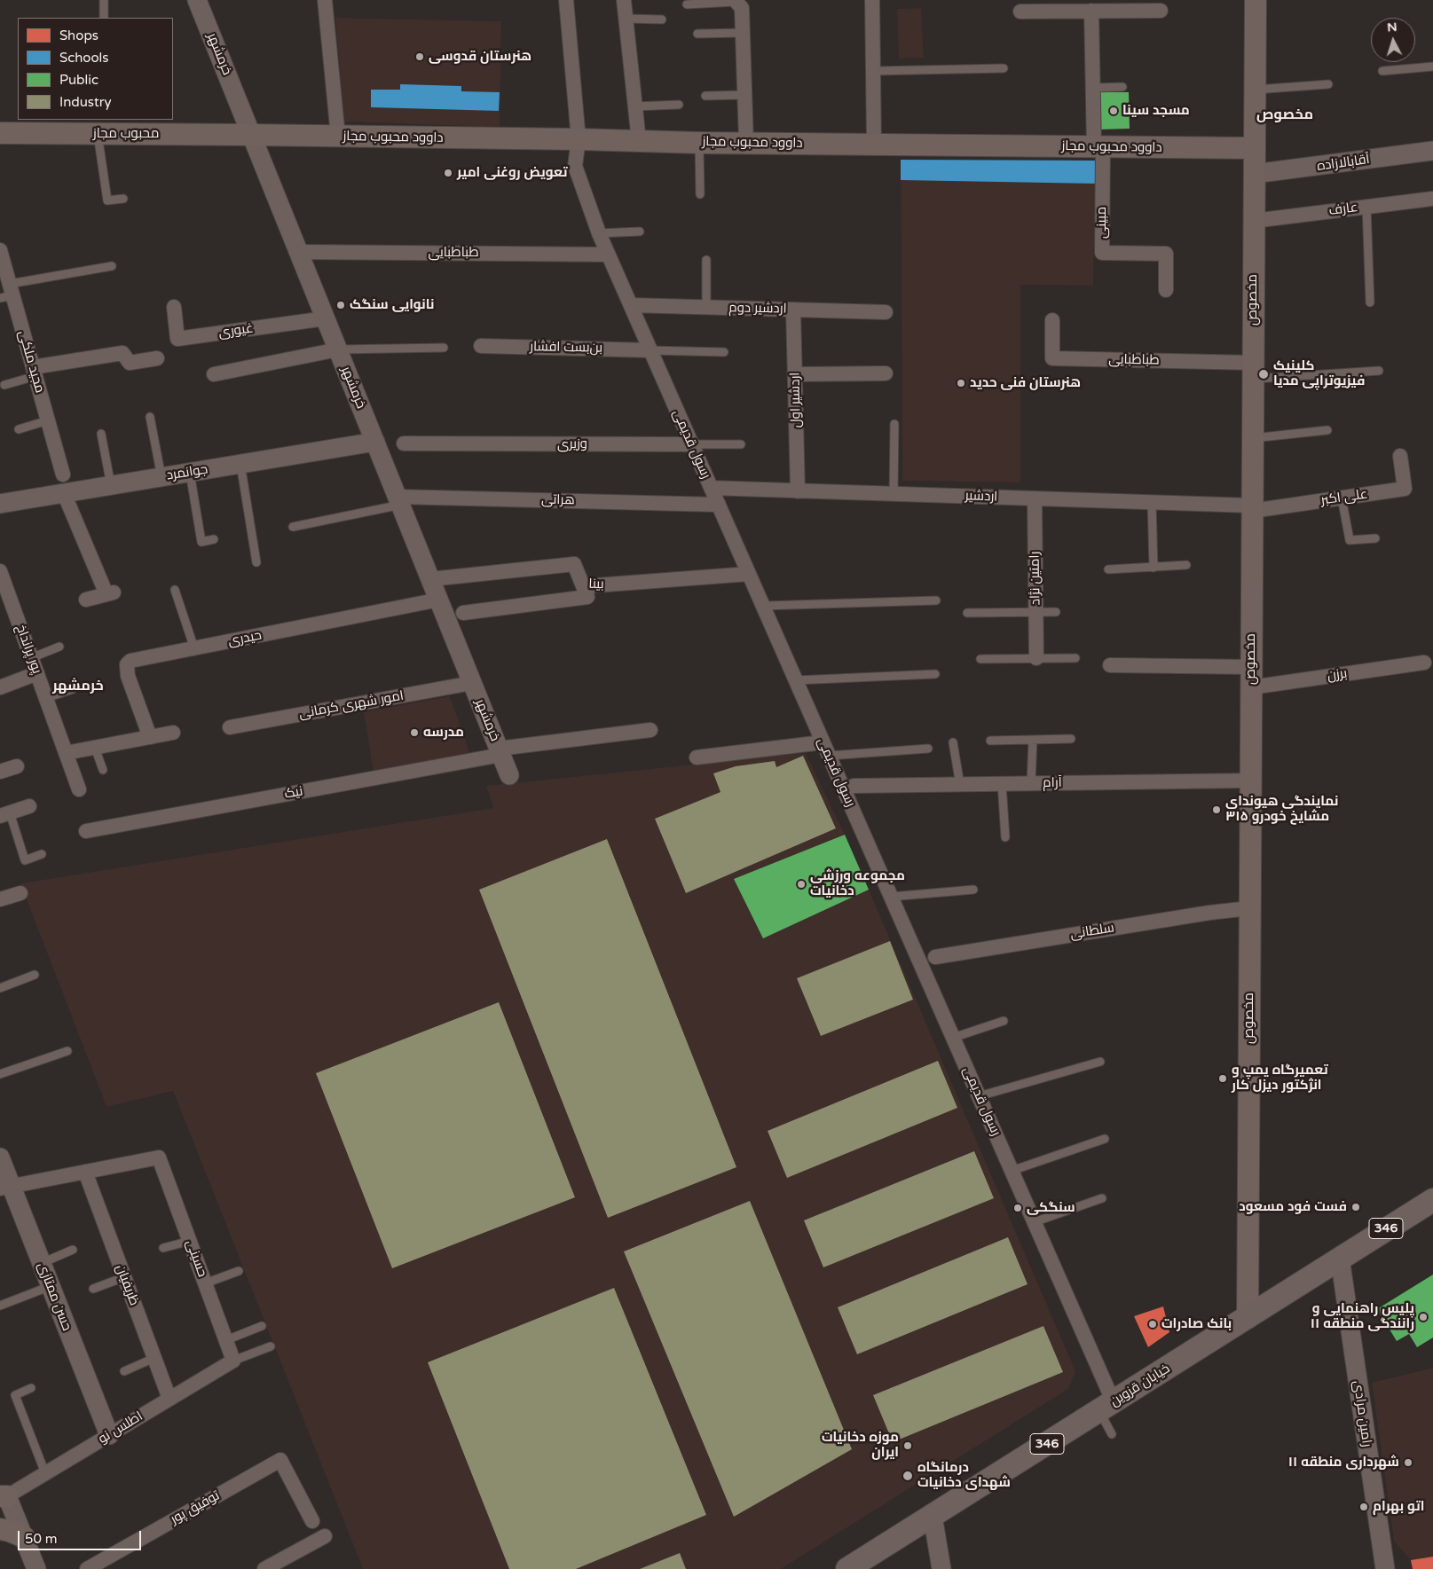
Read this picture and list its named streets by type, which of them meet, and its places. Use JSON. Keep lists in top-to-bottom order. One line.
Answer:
{"streets":{"main road":["محبوب مجاز","داوود محبوب مجاز","مخصوص","346","خیابان قزوین"],"street":["خرمشهر","آقابالازاده","عارف","مبینی","طباطبایی","اردشیر دوم","غیوری","بن‌بست افشار","مجید ملکی","اردشیر اول","وزیری","رسول قدیمی","جوانمرد","اردشیر","علی اکبر","هراتی","رامتین نژاد","بینا","حیدری","پور پرانداخ","برزن","امور شهری کرمانی","آرام","نیک","سلطانی","حسینی","ظریفیان","حسن ممتازی","رامین مرادی","اطلس نو","توفیق پور"]},"crossings":[["خرمشهر","محبوب مجاز"],["خرمشهر","داوود محبوب مجاز"],["خرمشهر","طباطبایی"],["خرمشهر","غیوری"],["خرمشهر","جوانمرد"],["خرمشهر","هراتی"],["خرمشهر","بینا"],["خرمشهر","حیدری"],["خرمشهر","امور شهری کرمانی"],["خرمشهر","نیک"],["محبوب مجاز","داوود محبوب مجاز"],["داوود محبوب مجاز","مبینی"],["داوود محبوب مجاز","مخصوص"],["داوود محبوب مجاز","رسول قدیمی"],["آقابالازاده","مخصوص"],["عارف","مخصوص"],["طباطبایی","مخصوص"],["طباطبایی","رسول قدیمی"],["مخصوص","اردشیر"],["مخصوص","علی اکبر"],["مخصوص","برزن"],["مخصوص","آرام"],["مخصوص","سلطانی"],["مخصوص","خیابان قزوین"],["اردشیر دوم","اردشیر اول"],["اردشیر دوم","رسول قدیمی"],["بن‌بست افشار","رسول قدیمی"],["اردشیر اول","اردشیر"],["وزیری","رسول قدیمی"],["رسول قدیمی","اردشیر"],["رسول قدیمی","هراتی"],["رسول قدیمی","بینا"],["رسول قدیمی","خیابان قزوین"],["اردشیر","علی اکبر"],["اردشیر","رامتین نژاد"],["حسینی","ظریفیان"],["حسینی","اطلس نو"],["ظریفیان","اطلس نو"],["حسن ممتازی","اطلس نو"],["خیابان قزوین","رامین مرادی"]],"districts":["مخصوص","خرمشهر"],"places":["هنرستان قدوسی","مسجد سینا","تعویض روغنی امیر","نانوایی سنگک","کلینیک فیزیوتراپی مدیا","هنرستان فنی حدید","مدرسه","نمایندگی هیوندای ۳۱۵ مشایخ خودرو","مجموعه ورزشی دخانیات","تعمیرگاه پمپ و انژکتور دیزل کار","فست فود مسعود","سنگکی","پلیس راهنمایی و رانندگی منطقه ۱۱","بانک صادرات","موزه دخانیات ایران","شهرداری منطقه ۱۱","درمانگاه شهدای دخانیات","اتو بهرام"],"legend":["Shops","Schools","Public","Industry"],"scale_bar":"50 m","north":"top"}
